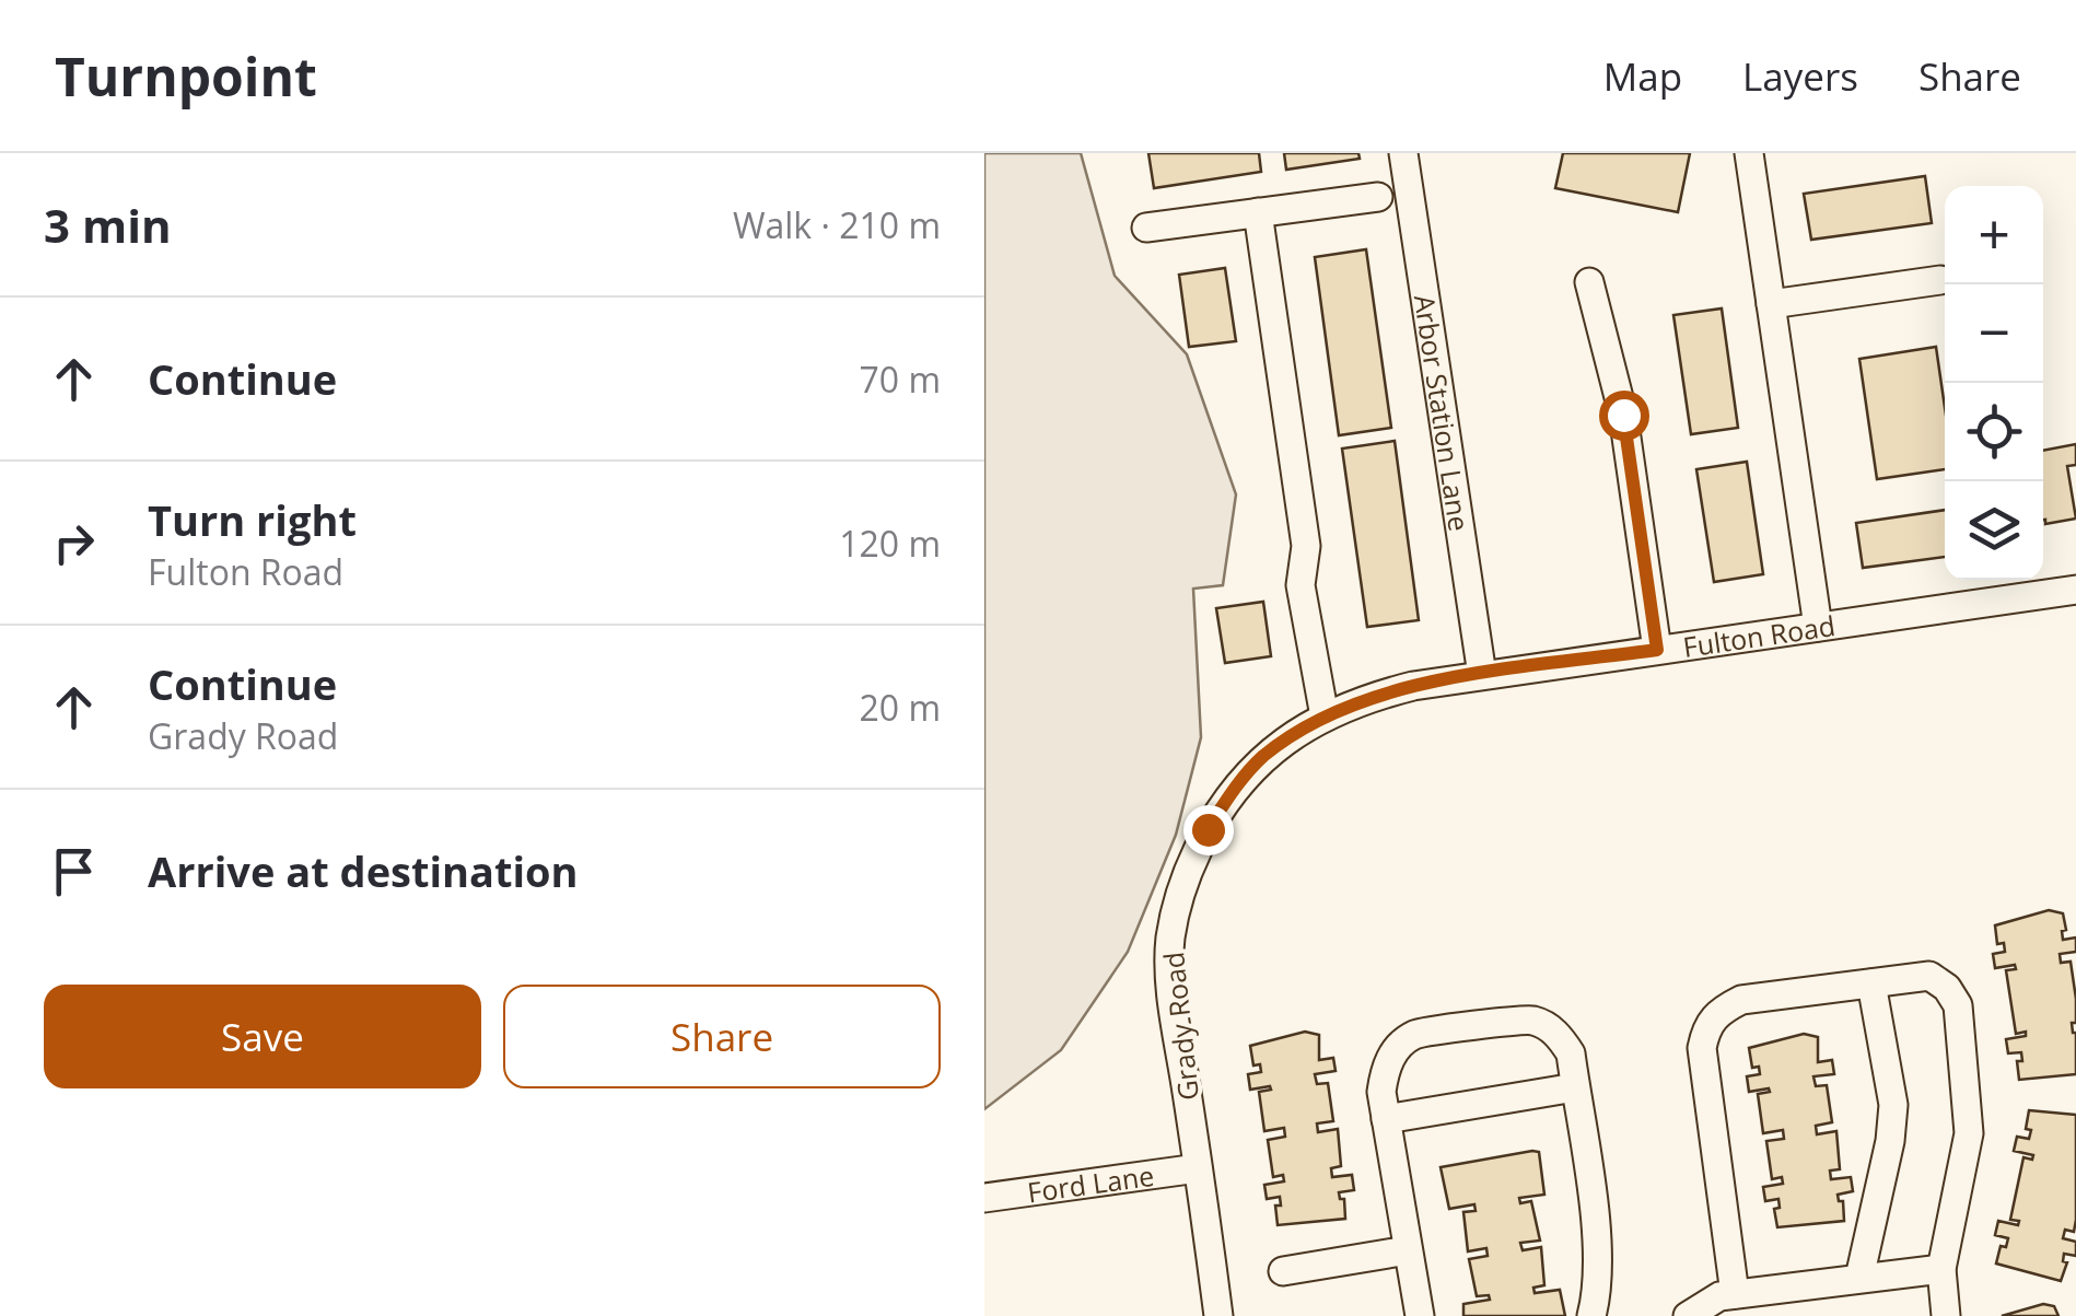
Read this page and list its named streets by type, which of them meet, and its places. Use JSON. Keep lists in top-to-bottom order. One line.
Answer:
{"streets":{"street":["Arbor Station Lane","Fulton Road","Grady Road","Ford Lane"]},"crossings":[["Arbor Station Lane","Fulton Road"],["Fulton Road","Grady Road"],["Grady Road","Ford Lane"]],"page":{"header":"Turnpoint","nav":["Map","Layers","Share"],"heading":["3 min","Walk · 210 m"],"map_buttons":["+","−"],"list":[["Continue","70 m"],["Turn right","Fulton Road","120 m"],["Continue","Grady Road","20 m"],"Arrive at destination"],"buttons":["Save","Share"]}}
